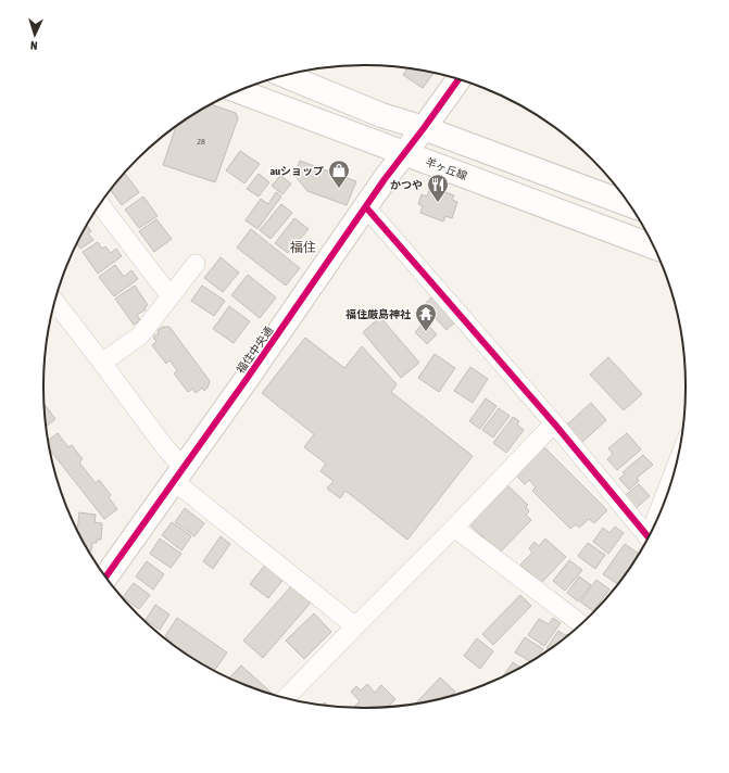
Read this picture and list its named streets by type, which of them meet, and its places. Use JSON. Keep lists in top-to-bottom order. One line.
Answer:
{"streets":{"main road":["羊ヶ丘線","福住中央通"]},"crossings":[["羊ヶ丘線","福住中央通"]],"districts":["福住"],"places":{"shop":["auショップ"],"restaurant":["かつや"],"temple":["福住厳島神社"]},"house_numbers":["28"],"north":"bottom"}
